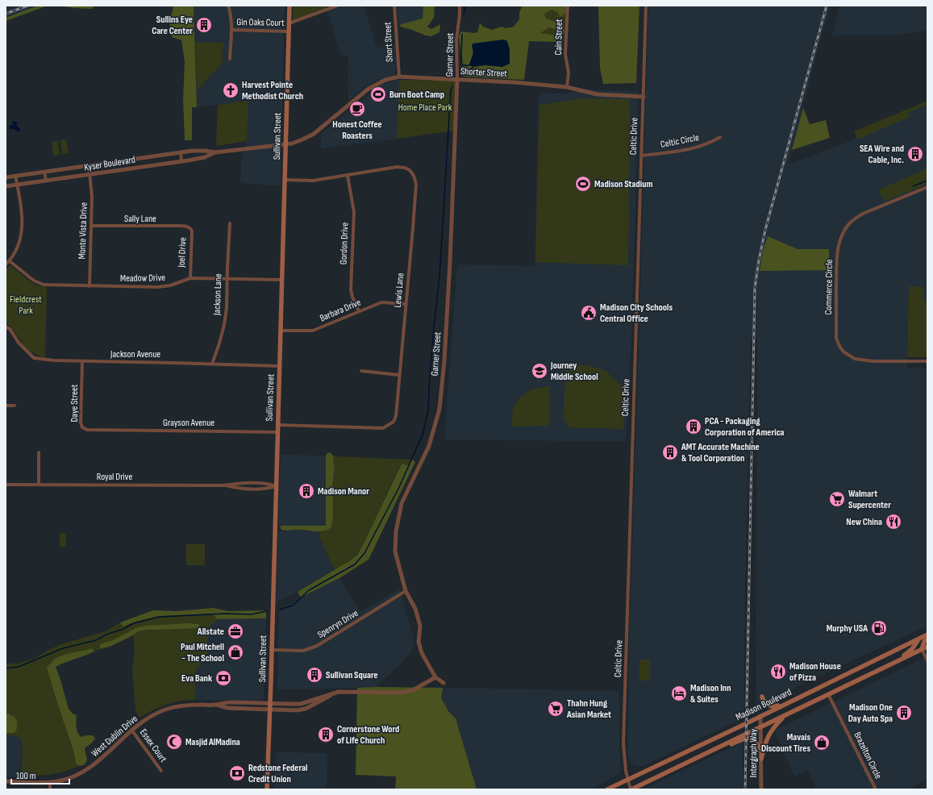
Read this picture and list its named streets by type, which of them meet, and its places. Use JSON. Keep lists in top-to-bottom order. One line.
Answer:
{"streets":{"main road":["Sullivan Street","Madison Boulevard"],"street":["Gin Oaks Court","Cain Street","Short Street","Garner Street","Shorter Street","Celtic Drive","Celtic Circle","Kyser Boulevard","Sally Lane","Monte Vista Drive","Gordon Drive","Joel Drive","Meadow Drive","Commerce Circle","Lewis Lane","Jackson Lane","Barbara Drive","Jackson Avenue","Daye Street","Grayson Avenue","Royal Drive","Spenryn Drive","West Dublin Drive","Essex Court","Intergraph Way","Brazelton Circle"]},"crossings":[["Gin Oaks Court","Sullivan Street"],["Cain Street","Shorter Street"],["Short Street","Shorter Street"],["Garner Street","Shorter Street"],["Garner Street","Spenryn Drive"],["Garner Street","West Dublin Drive"],["Shorter Street","Sullivan Street"],["Shorter Street","Celtic Drive"],["Shorter Street","Kyser Boulevard"],["Sullivan Street","Kyser Boulevard"],["Sullivan Street","Meadow Drive"],["Sullivan Street","Lewis Lane"],["Sullivan Street","Barbara Drive"],["Sullivan Street","Jackson Avenue"],["Sullivan Street","Grayson Avenue"],["Sullivan Street","Royal Drive"],["Sullivan Street","Spenryn Drive"],["Sullivan Street","West Dublin Drive"],["Celtic Drive","Celtic Circle"],["Celtic Drive","Madison Boulevard"],["Kyser Boulevard","Monte Vista Drive"],["Sally Lane","Monte Vista Drive"],["Sally Lane","Joel Drive"],["Monte Vista Drive","Meadow Drive"],["Gordon Drive","Lewis Lane"],["Gordon Drive","Barbara Drive"],["Joel Drive","Meadow Drive"],["Meadow Drive","Jackson Lane"],["Lewis Lane","Barbara Drive"],["Jackson Lane","Jackson Avenue"],["Jackson Avenue","Daye Street"],["Daye Street","Grayson Avenue"],["Madison Boulevard","Intergraph Way"],["Madison Boulevard","Brazelton Circle"],["West Dublin Drive","Essex Court"]],"parks":["Home Place Park","Fieldcrest Park"],"places":{"building":["Sullins Eye Care Center","SEA Wire and Cable, Inc.","PCA - Packaging Corporation of America","AMT Accurate Machine & Tool Corporation","Madison Manor","Sullivan Square","Madison One Day Auto Spa","Cornerstone Word of Life Church"],"church":["Harvest Pointe Methodist Church"],"sports":["Burn Boot Camp","Madison Stadium"],"cafe":["Honest Coffee Roasters"],"public building":["Madison City Schools Central Office"],"school or university":["Journey Middle School"],"supermarket":["Walmart Supercenter","Thahn Hung Asian Market"],"restaurant":["New China","Madison House of Pizza"],"fuel station":["Murphy USA"],"office":["Allstate"],"shop":["Paul Mitchell - The School","Mavais Discount Tires"],"bank":["Eva Bank","Redstone Federal Credit Union"],"hotel":["Madison Inn & Suites"],"mosque":["Masjid AlMadina"]},"scale_bar":"100 m"}
